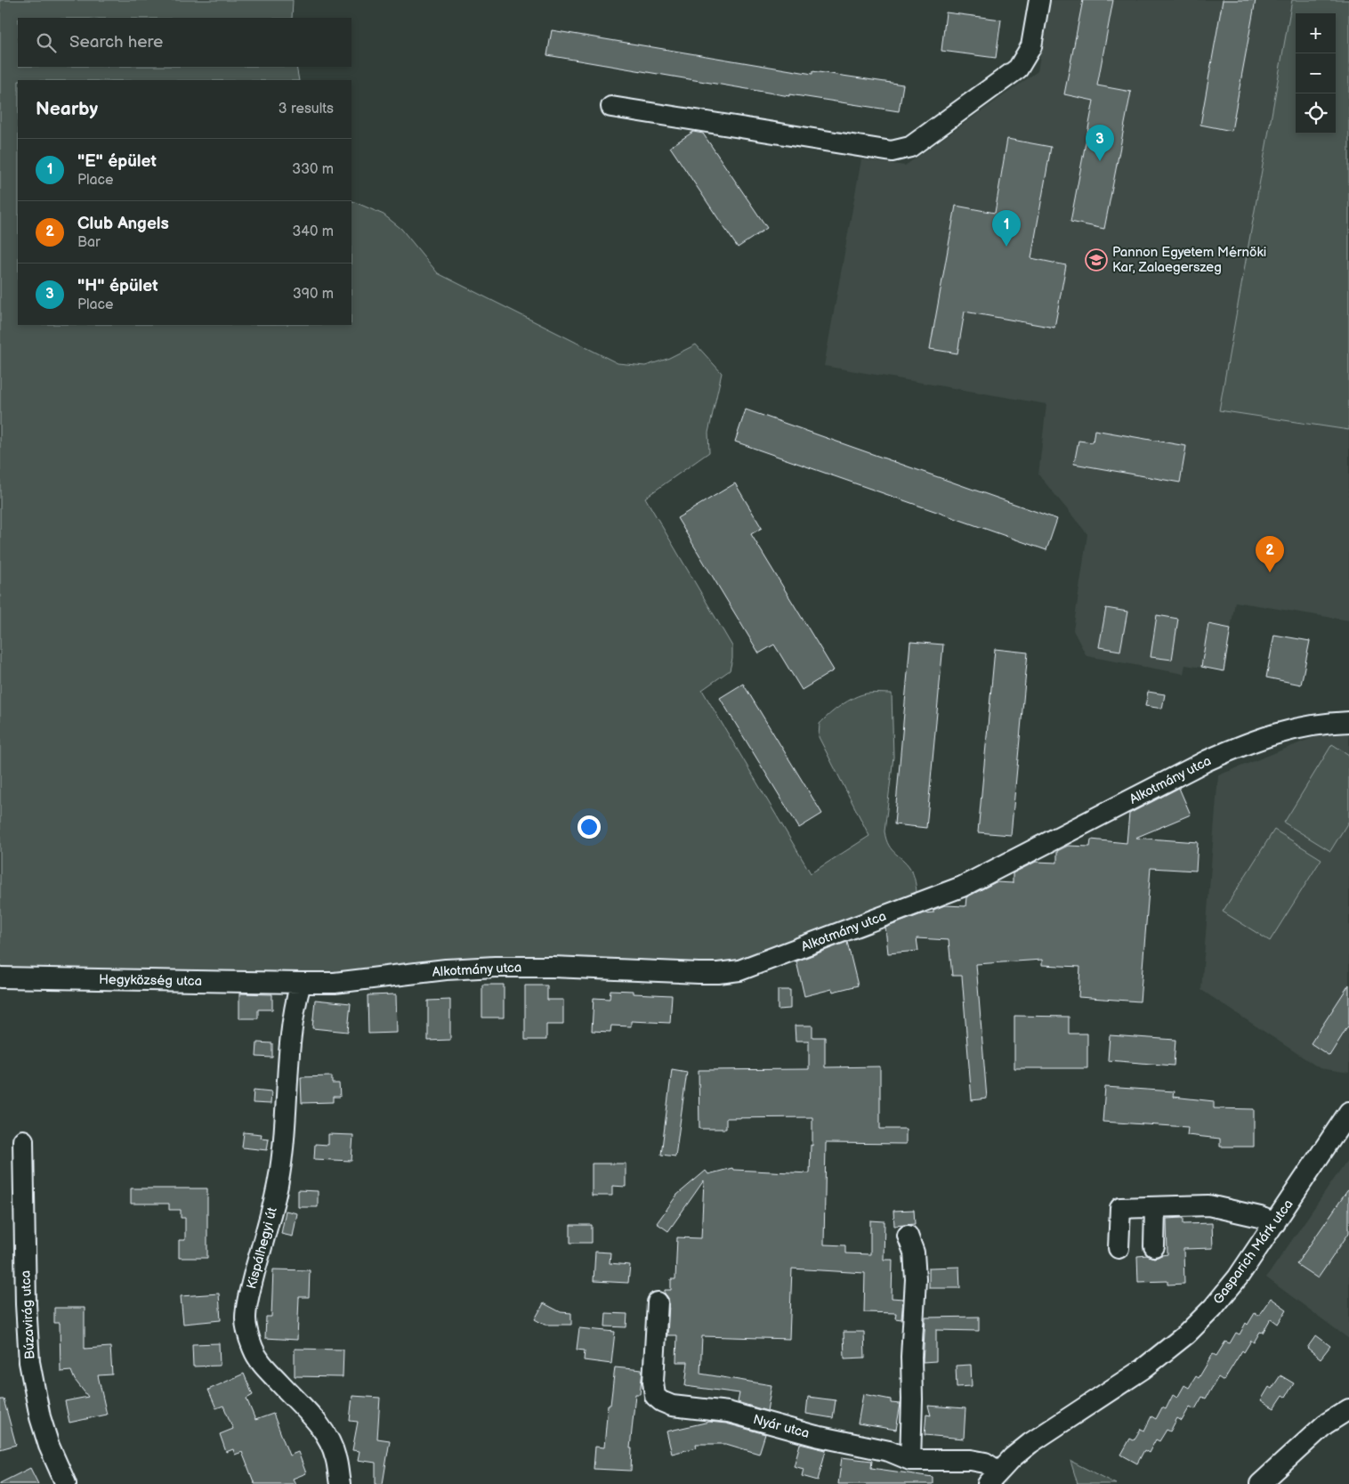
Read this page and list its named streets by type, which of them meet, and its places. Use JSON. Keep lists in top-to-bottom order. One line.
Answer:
{"streets":{"street":["Alkotmány utca","Hegyközség utca","Kispálhegyi út","Gasparich Márk utca","Búzavirág utca","Nyár utca"]},"crossings":[["Alkotmány utca","Hegyközség utca"],["Alkotmány utca","Kispálhegyi út"],["Hegyközség utca","Kispálhegyi út"],["Gasparich Márk utca","Nyár utca"]],"places":{"school or university":["Pannon Egyetem Mérnöki Kar, Zalaegerszeg"]},"page":{"map_buttons":["+","−"],"search":"Search here","heading":["Nearby","3 results"],"pins":["3","1","2"],"list":[{"mark":"1","name":"\"E\" épület","note":"Place","value":"330 m"},{"mark":"2","name":"Club Angels","note":"Bar","value":"340 m"},{"mark":"3","name":"\"H\" épület","note":"Place","value":"390 m"}]}}
